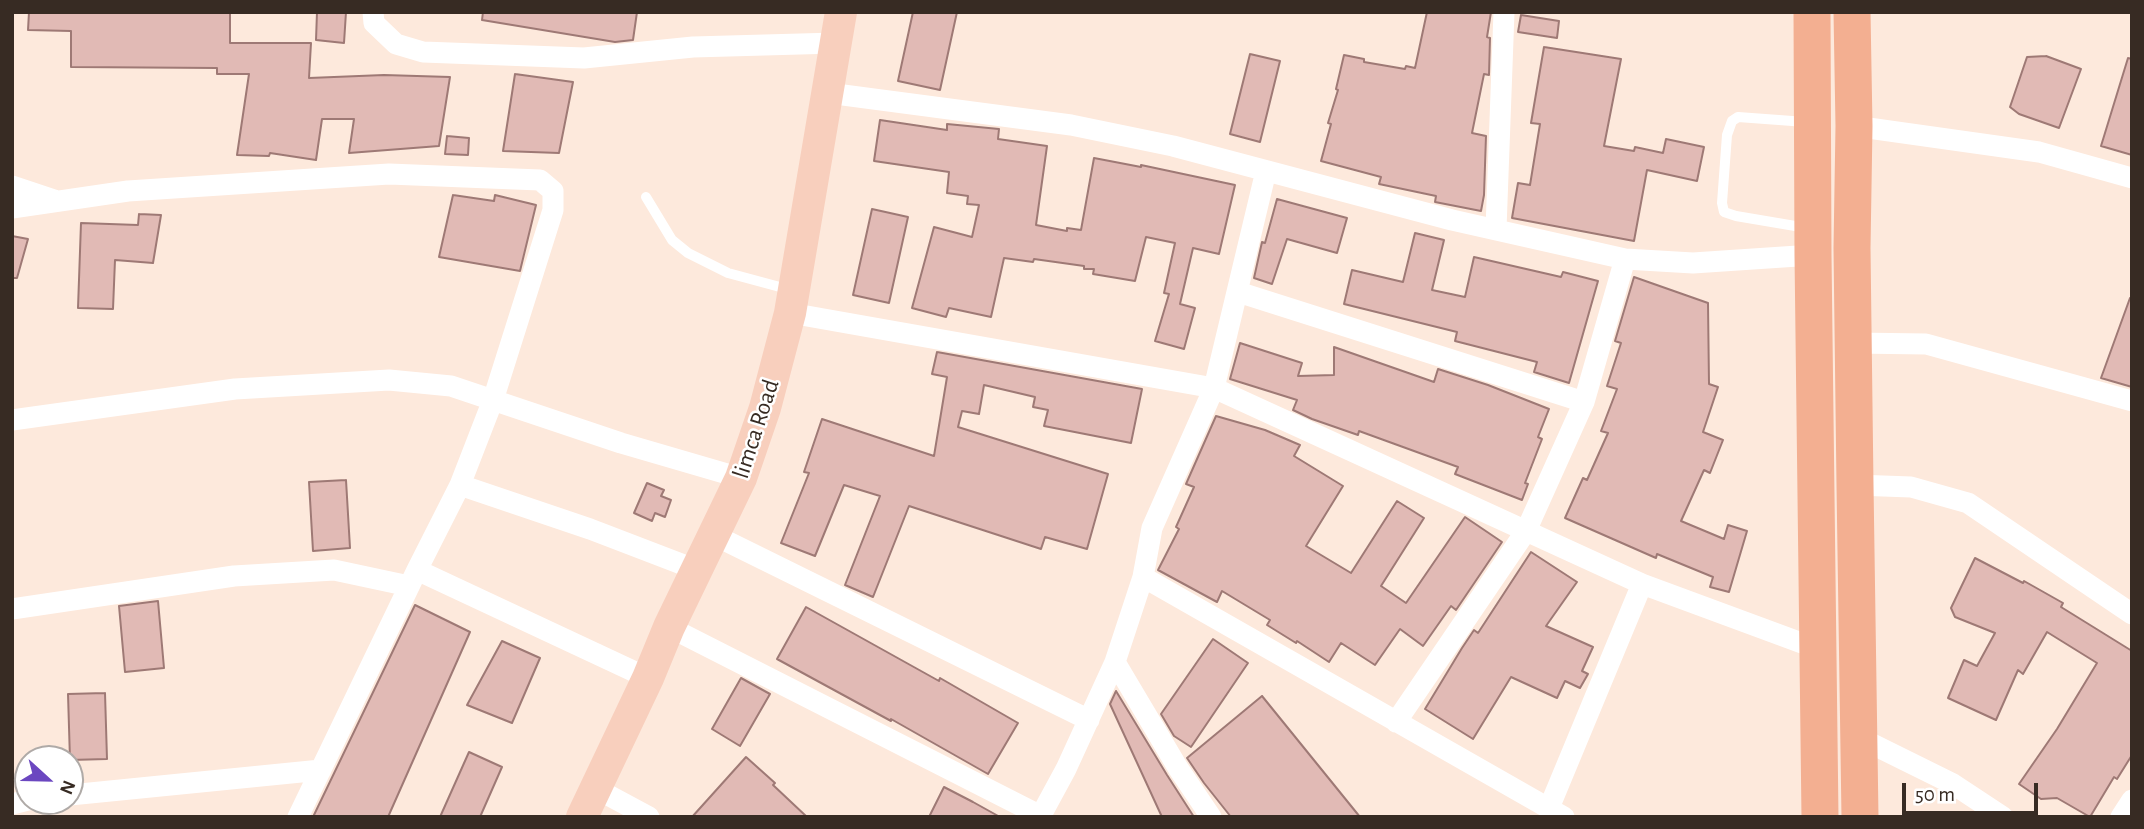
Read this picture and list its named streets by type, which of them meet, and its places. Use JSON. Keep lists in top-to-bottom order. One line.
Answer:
{"streets":{"main road":["limca Road"]},"scale_bar":"50 m","north":"right"}
